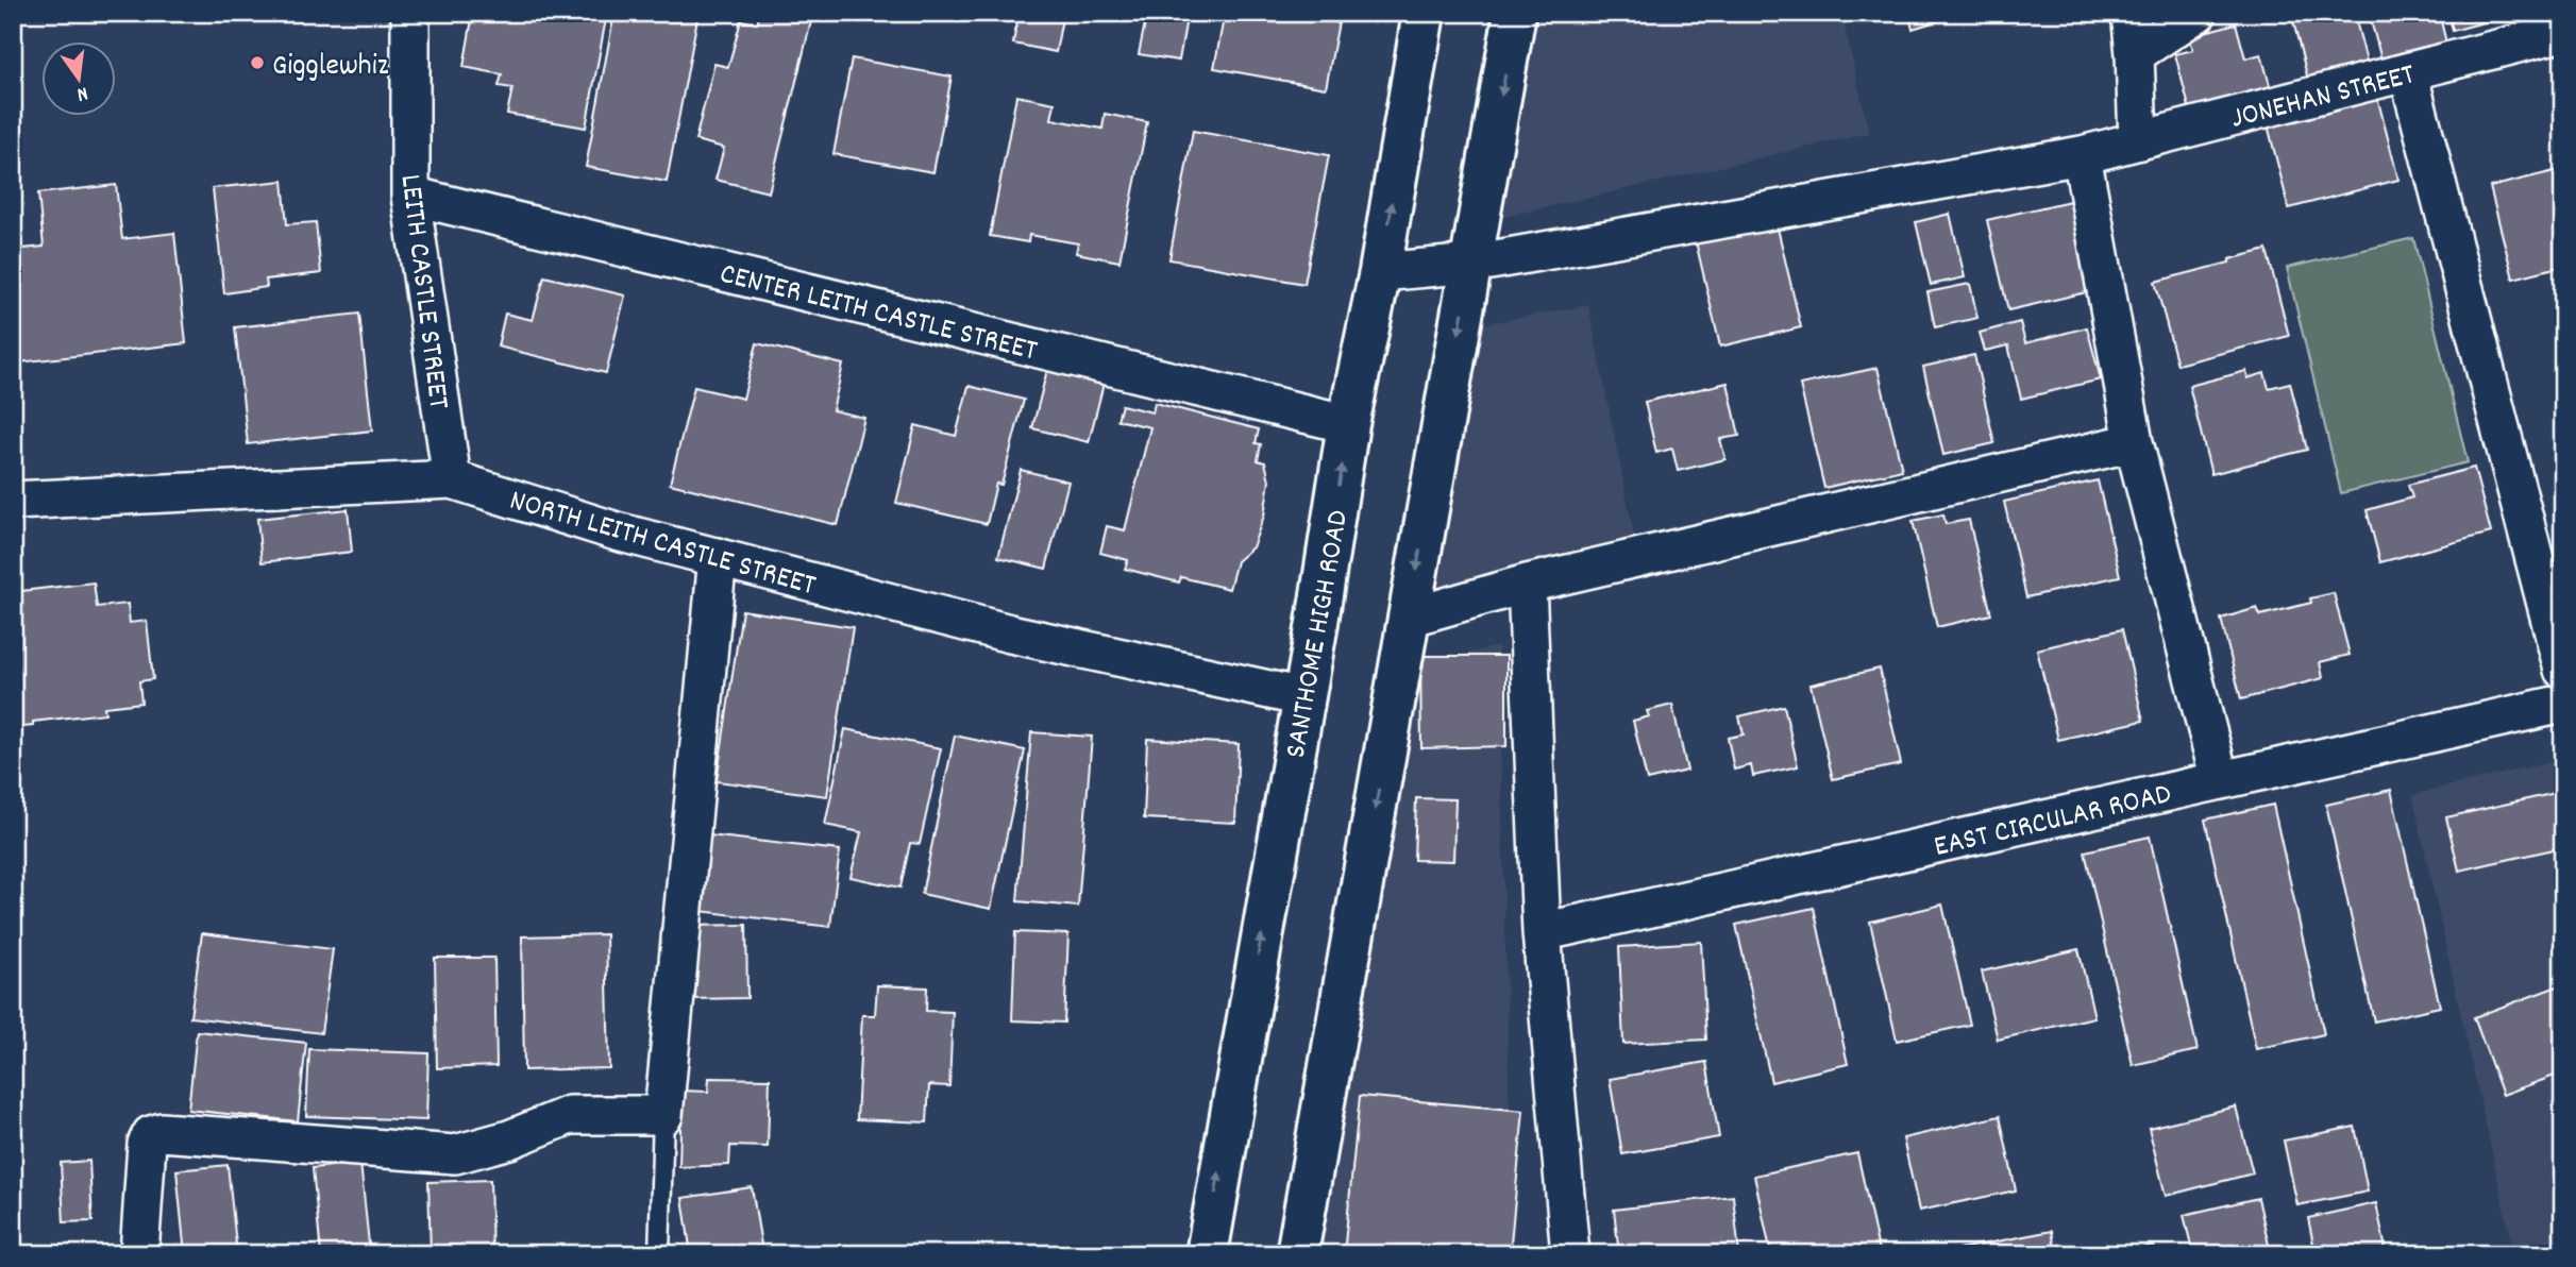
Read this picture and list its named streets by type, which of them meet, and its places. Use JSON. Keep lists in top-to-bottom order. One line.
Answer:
{"streets":{"main road":["SANTHOME HIGH ROAD"],"street":["JONEHAN STREET","LEITH CASTLE STREET","CENTER LEITH CASTLE STREET","NORTH LEITH CASTLE STREET","EAST CIRCULAR ROAD"]},"crossings":[["JONEHAN STREET","SANTHOME HIGH ROAD"],["LEITH CASTLE STREET","CENTER LEITH CASTLE STREET"],["LEITH CASTLE STREET","NORTH LEITH CASTLE STREET"],["CENTER LEITH CASTLE STREET","SANTHOME HIGH ROAD"],["NORTH LEITH CASTLE STREET","SANTHOME HIGH ROAD"]],"places":["Gigglewhiz"],"north":"bottom"}
